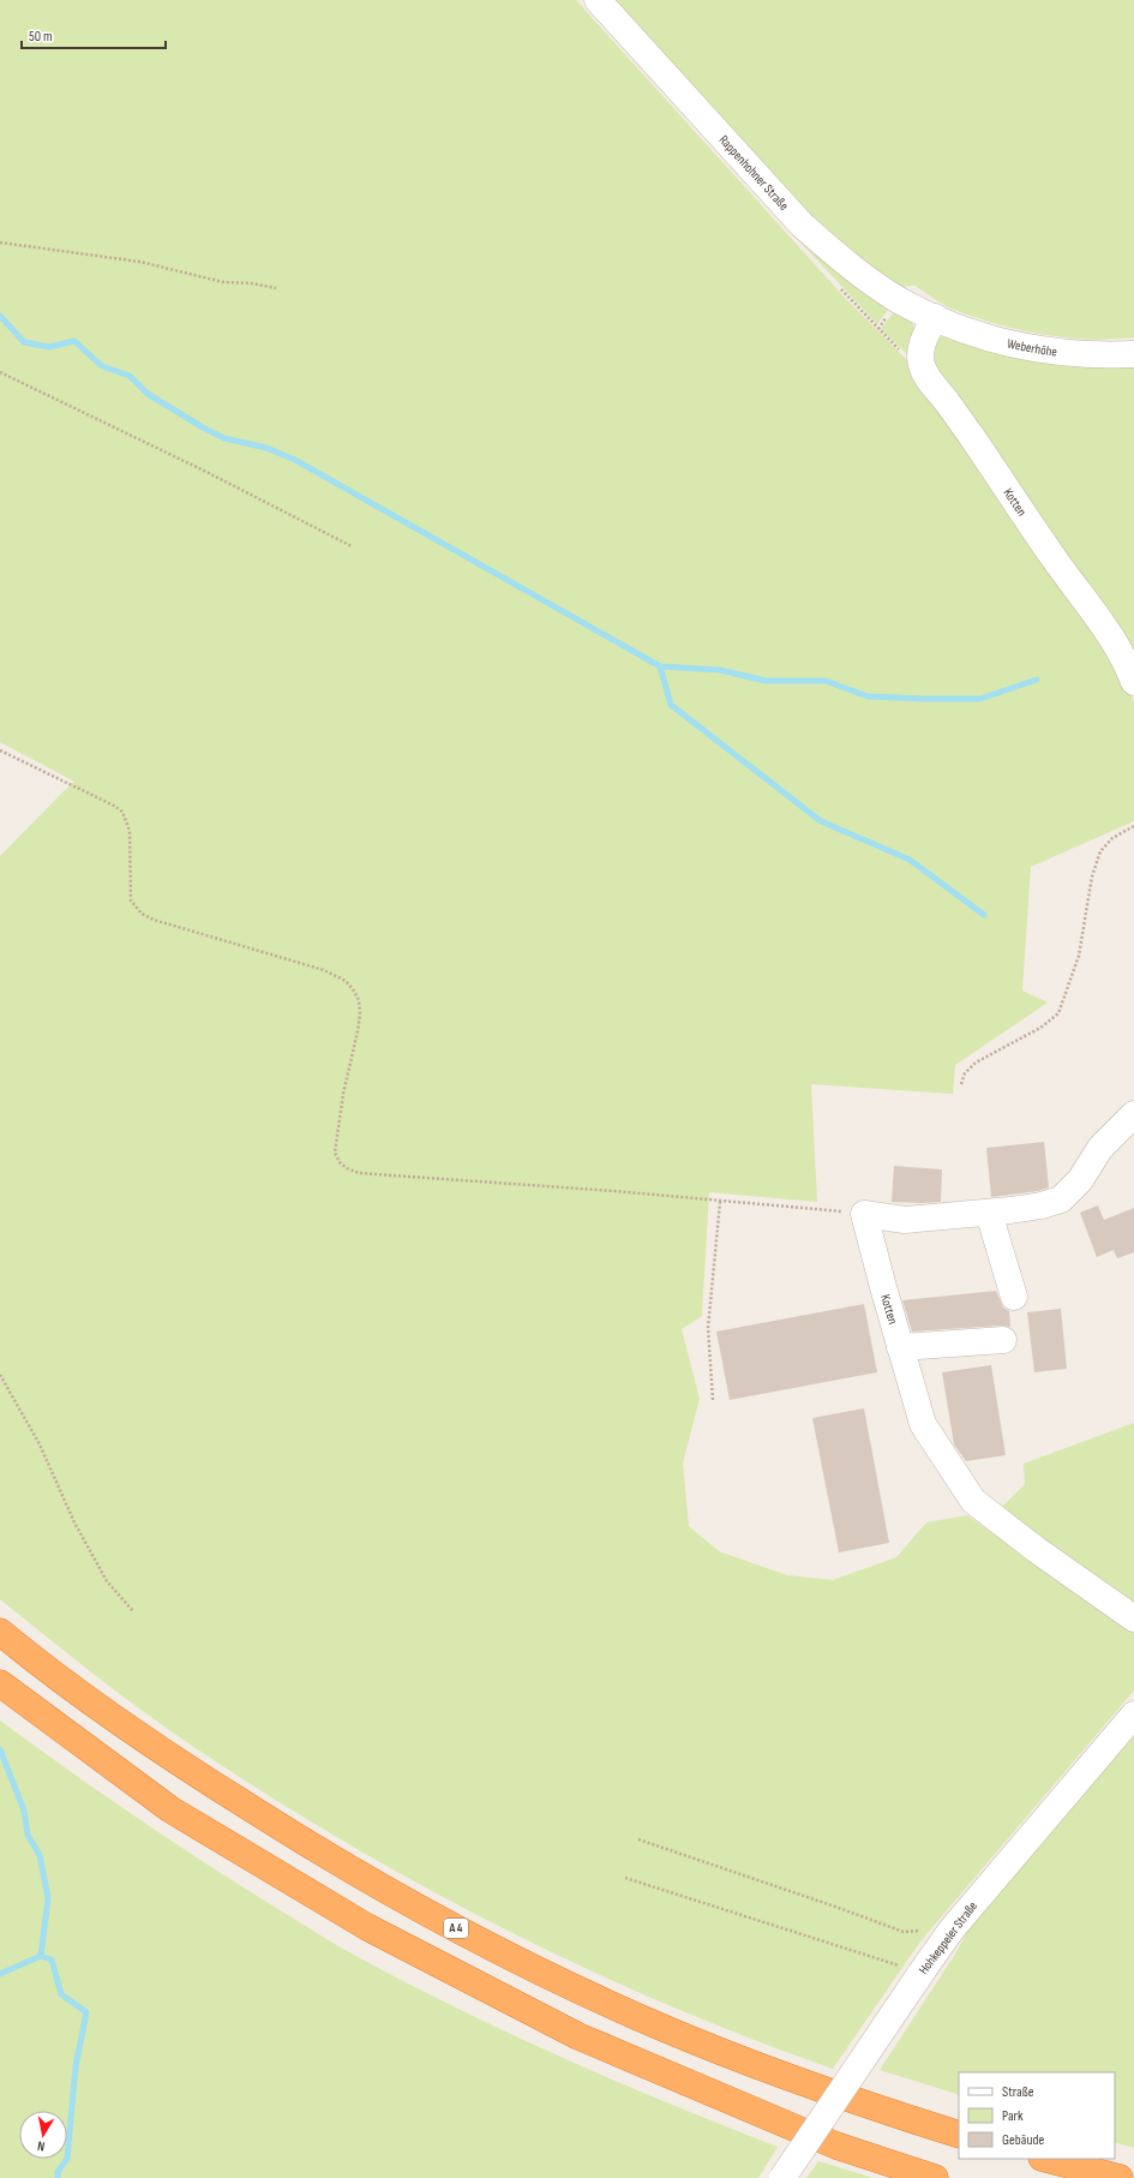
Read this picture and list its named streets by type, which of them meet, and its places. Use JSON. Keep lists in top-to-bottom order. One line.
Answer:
{"streets":{"highway":["A 4"],"street":["Rappenhohner Straße","Weberhöhe","Kotten","Hohkeppeler Straße"]},"crossings":[["Rappenhohner Straße","Weberhöhe"],["Rappenhohner Straße","Kotten"],["Weberhöhe","Kotten"]],"legend":["Straße","Park","Gebäude"],"scale_bar":"50 m","north":"bottom"}
